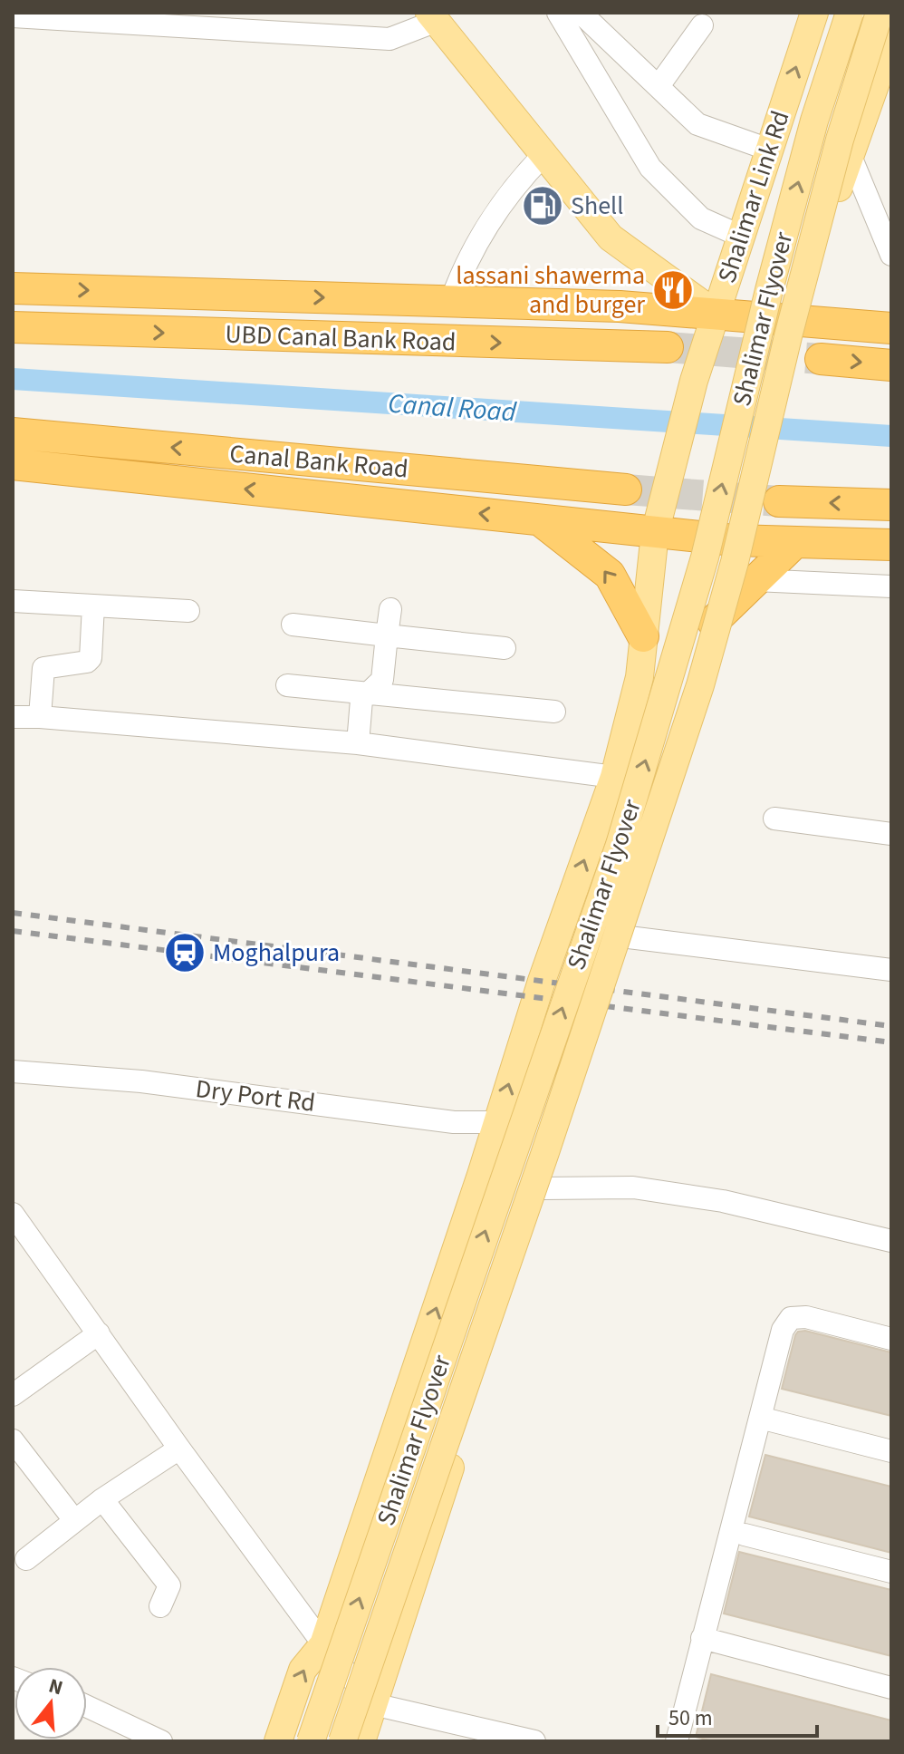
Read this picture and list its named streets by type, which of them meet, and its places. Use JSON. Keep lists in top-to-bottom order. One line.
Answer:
{"streets":{"highway":["UBD Canal Bank Road","Canal Bank Road"],"main road":["Shalimar Link Rd","Shalimar Flyover"],"street":["Dry Port Rd"]},"crossings":[["Shalimar Link Rd","Dry Port Rd"]],"water":["Canal Road"],"places":{"fuel station":["Shell"],"restaurant":["lassani shawerma and burger"],"station":["Moghalpura"]},"scale_bar":"50 m","north":"top"}
